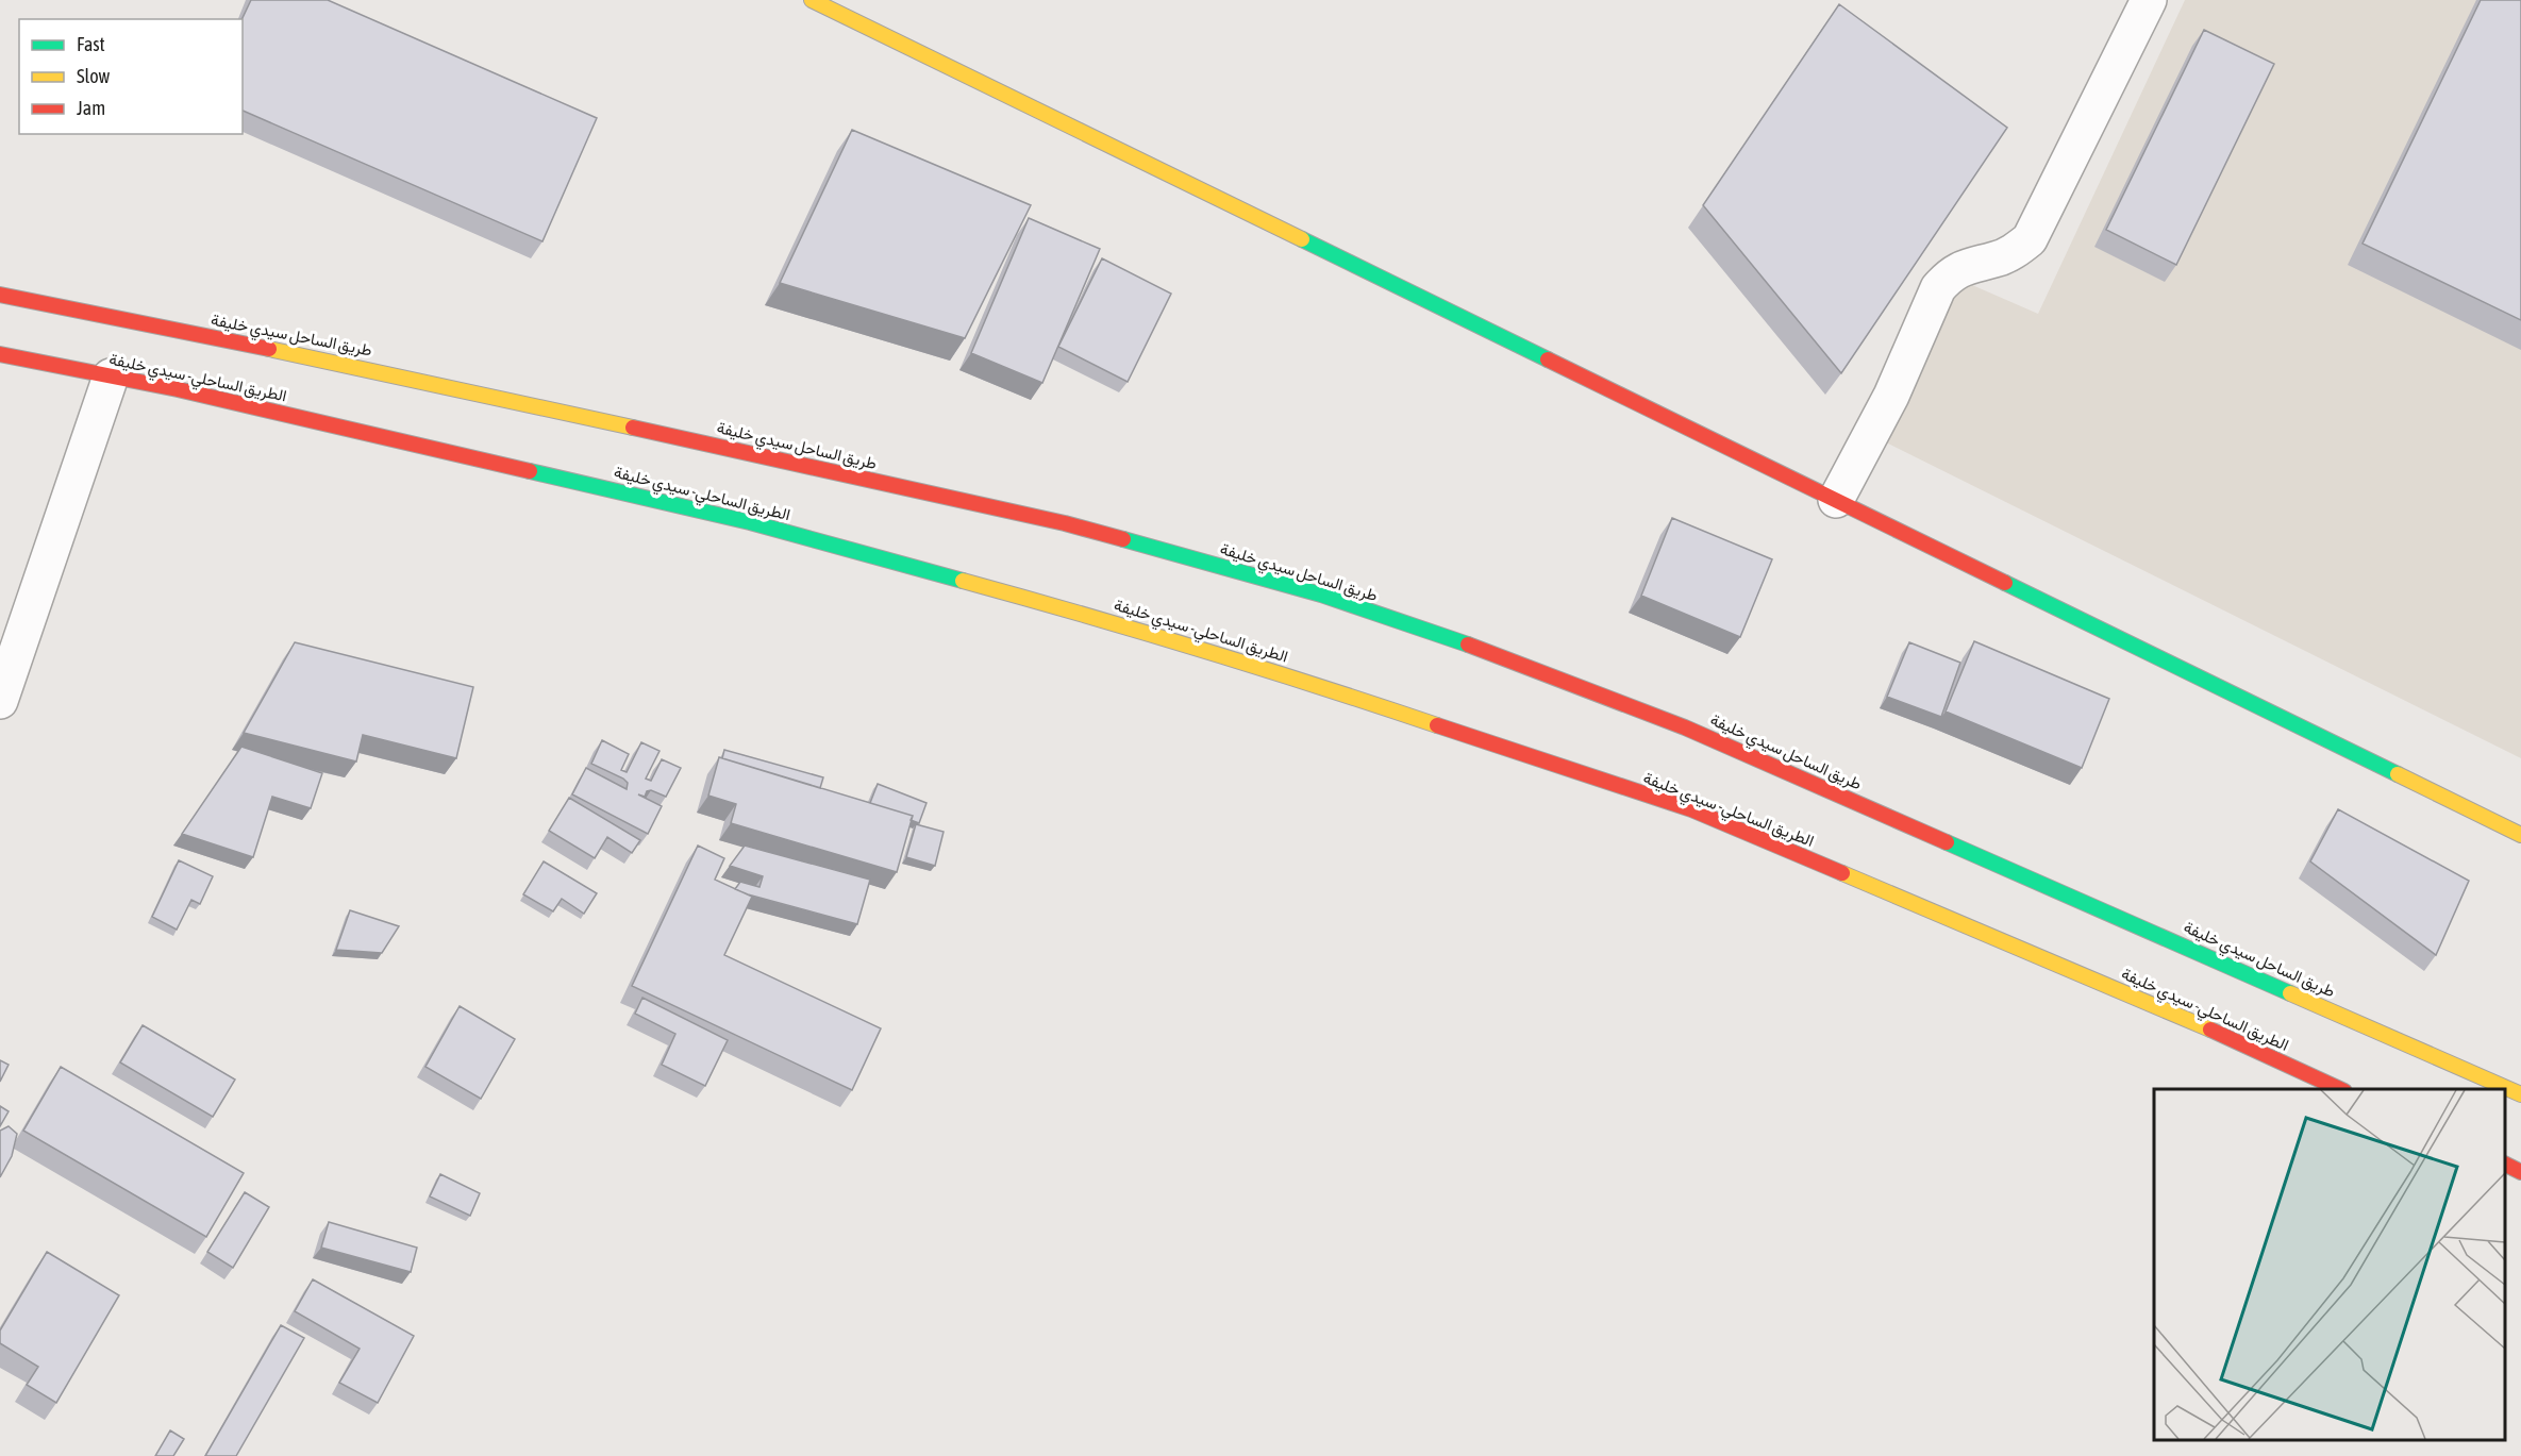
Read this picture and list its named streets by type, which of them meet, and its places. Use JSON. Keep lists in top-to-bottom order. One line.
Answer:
{"streets":{"main road":["طريق الساحل سيدي خليفة","الطريق الساحلي- سيدي خليفة"]},"legend":["Fast","Slow","Jam"]}
